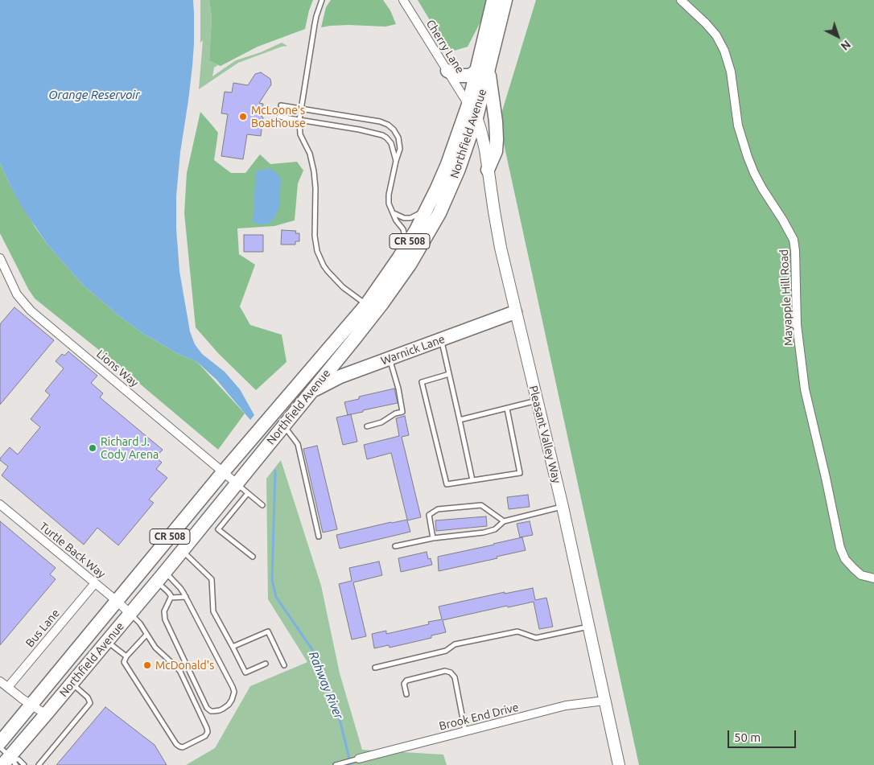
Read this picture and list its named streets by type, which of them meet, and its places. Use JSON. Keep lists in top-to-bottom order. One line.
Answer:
{"streets":{"main road":["Northfield Avenue","CR 508","Warnick Lane","Pleasant Valley Way"],"street":["Cherry Lane","Mayapple Hill Road","Lions Way","Turtle Back Way","Bus Lane","Brook End Drive"]},"crossings":[["Cherry Lane","Northfield Avenue"],["Cherry Lane","Pleasant Valley Way"],["Northfield Avenue","Warnick Lane"],["Northfield Avenue","Lions Way"],["Northfield Avenue","Pleasant Valley Way"],["Northfield Avenue","Turtle Back Way"],["Warnick Lane","Pleasant Valley Way"],["Pleasant Valley Way","Brook End Drive"],["Turtle Back Way","Bus Lane"]],"water":["Orange Reservoir","Rahway River"],"places":["McLoone's Boathouse","Richard J. Cody Arena","McDonald's"],"scale_bar":"50 m","north":"bottom right"}
